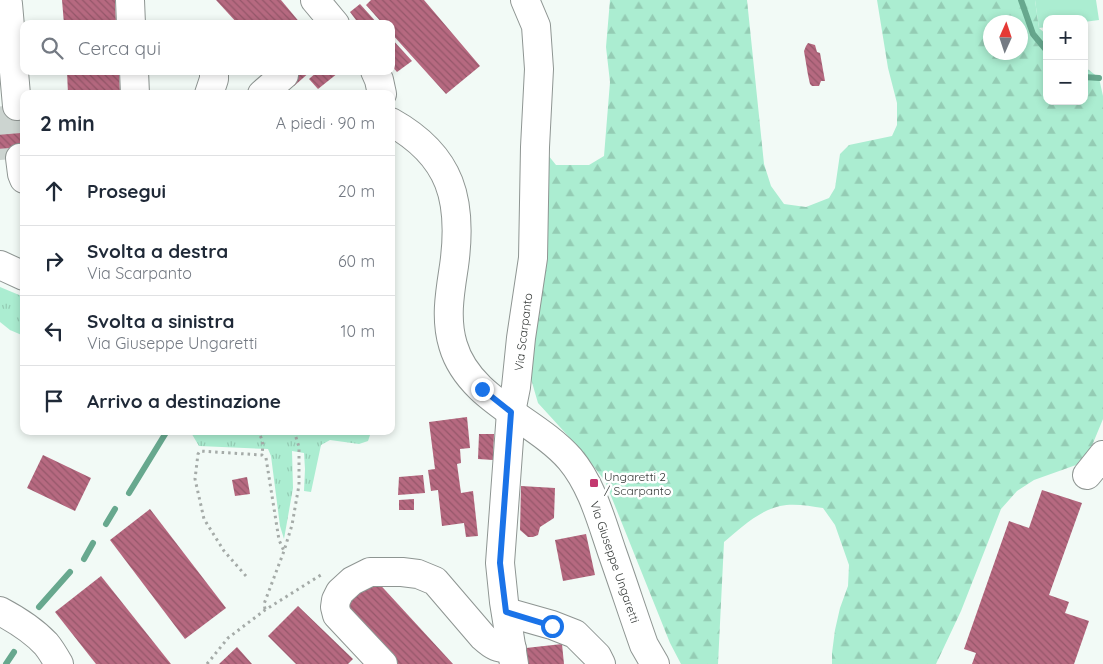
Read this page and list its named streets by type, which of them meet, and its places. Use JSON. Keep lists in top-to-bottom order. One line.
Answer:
{"streets":{"street":["Via Scarpanto","Via Giuseppe Ungaretti"]},"crossings":[["Via Scarpanto","Via Giuseppe Ungaretti"]],"places":{"transit":["Ungaretti 2 / Scarpanto"]},"north":"top","page":{"map_buttons":["+","−"],"search":"Cerca qui","heading":["2 min","A piedi · 90 m"],"list":[["Prosegui","20 m"],["Svolta a destra","Via Scarpanto","60 m"],["Svolta a sinistra","Via Giuseppe Ungaretti","10 m"],"Arrivo a destinazione"]}}
